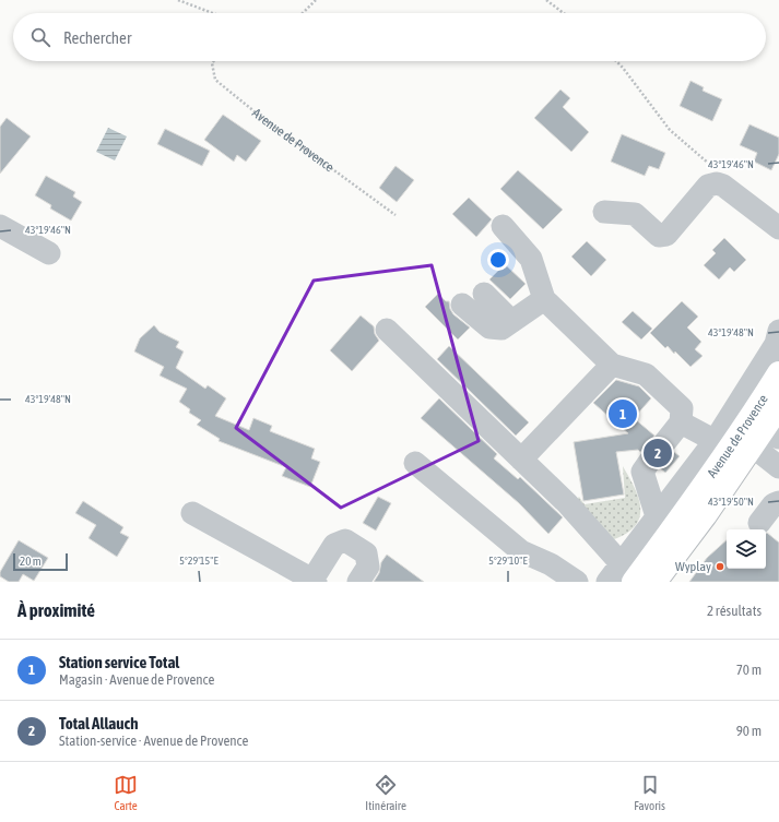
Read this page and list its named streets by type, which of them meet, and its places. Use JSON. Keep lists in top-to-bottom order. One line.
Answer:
{"streets":{"main road":["Avenue de Provence"]},"places":["Wyplay"],"scale_bar":"20 m","page":{"search":"Rechercher","pins":["1","2"],"scale":"20 m","heading":["À proximité","2 résultats"],"list":[{"mark":"1","name":"Station service Total","note":"Magasin · Avenue de Provence","value":"70 m"},{"mark":"2","name":"Total Allauch","note":"Station-service · Avenue de Provence","value":"90 m"}],"nav":["Carte","Itinéraire","Favoris"]},"coordinates":["43°19'46\"N","43°19'48\"N","43°19'50\"N","5°29'15\"E","5°29'10\"E"]}
